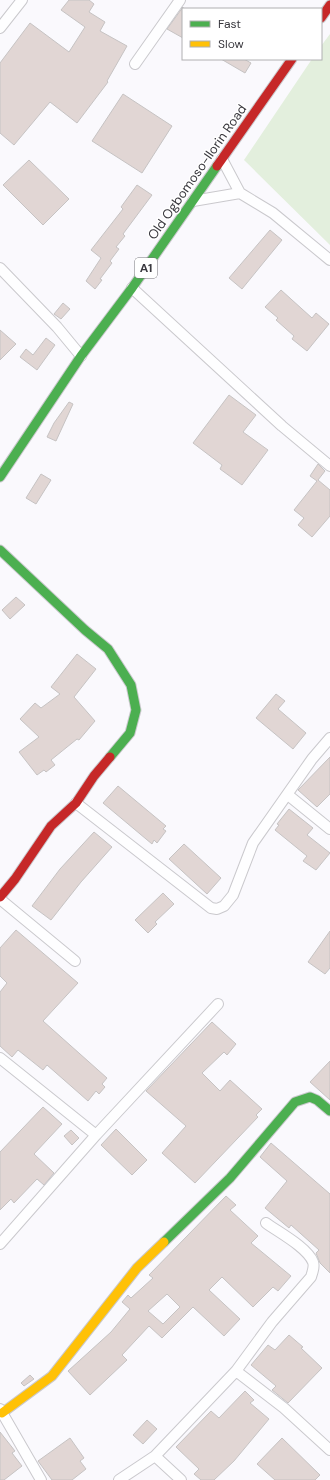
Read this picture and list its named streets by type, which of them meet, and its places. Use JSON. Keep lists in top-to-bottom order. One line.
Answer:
{"streets":{"main road":["Old Ogbomoso-Ilorin Road","A1"]},"legend":["Fast","Slow"]}
